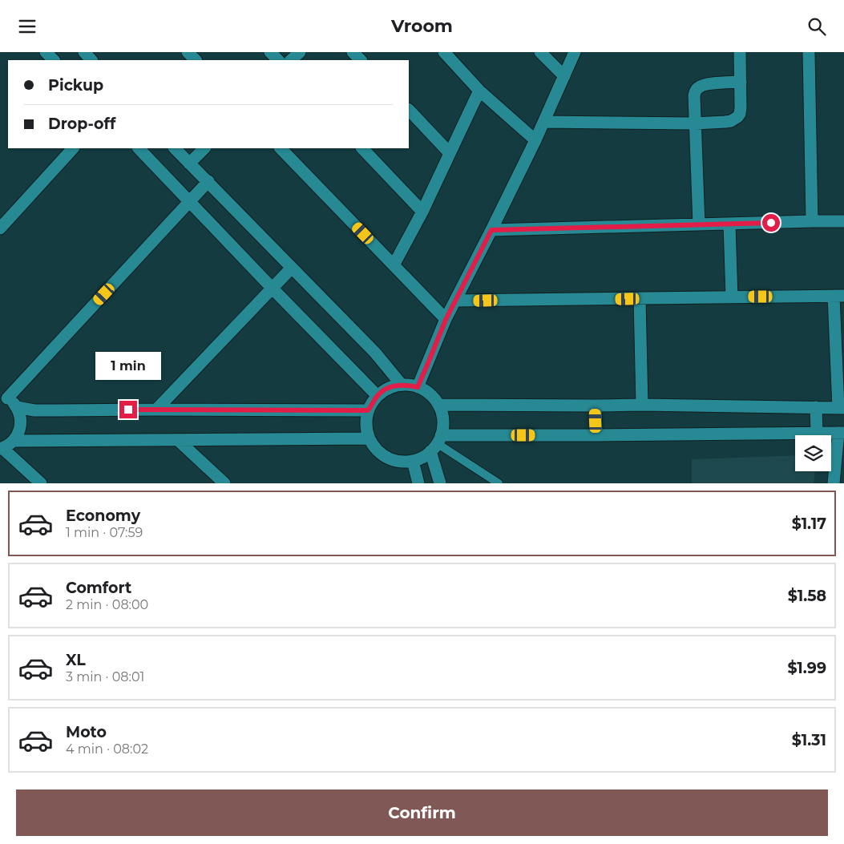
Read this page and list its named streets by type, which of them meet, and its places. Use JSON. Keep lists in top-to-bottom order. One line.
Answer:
{"page":{"header":"Vroom","banner":["Pickup","Drop-off"],"bubble":"1 min","list":[{"name":"Economy","note":"1 min · 07:59","value":"$1.17"},{"name":"Comfort","note":"2 min · 08:00","value":"$1.58"},{"name":"XL","note":"3 min · 08:01","value":"$1.99"},{"name":"Moto","note":"4 min · 08:02","value":"$1.31"}],"buttons":"Confirm"}}
